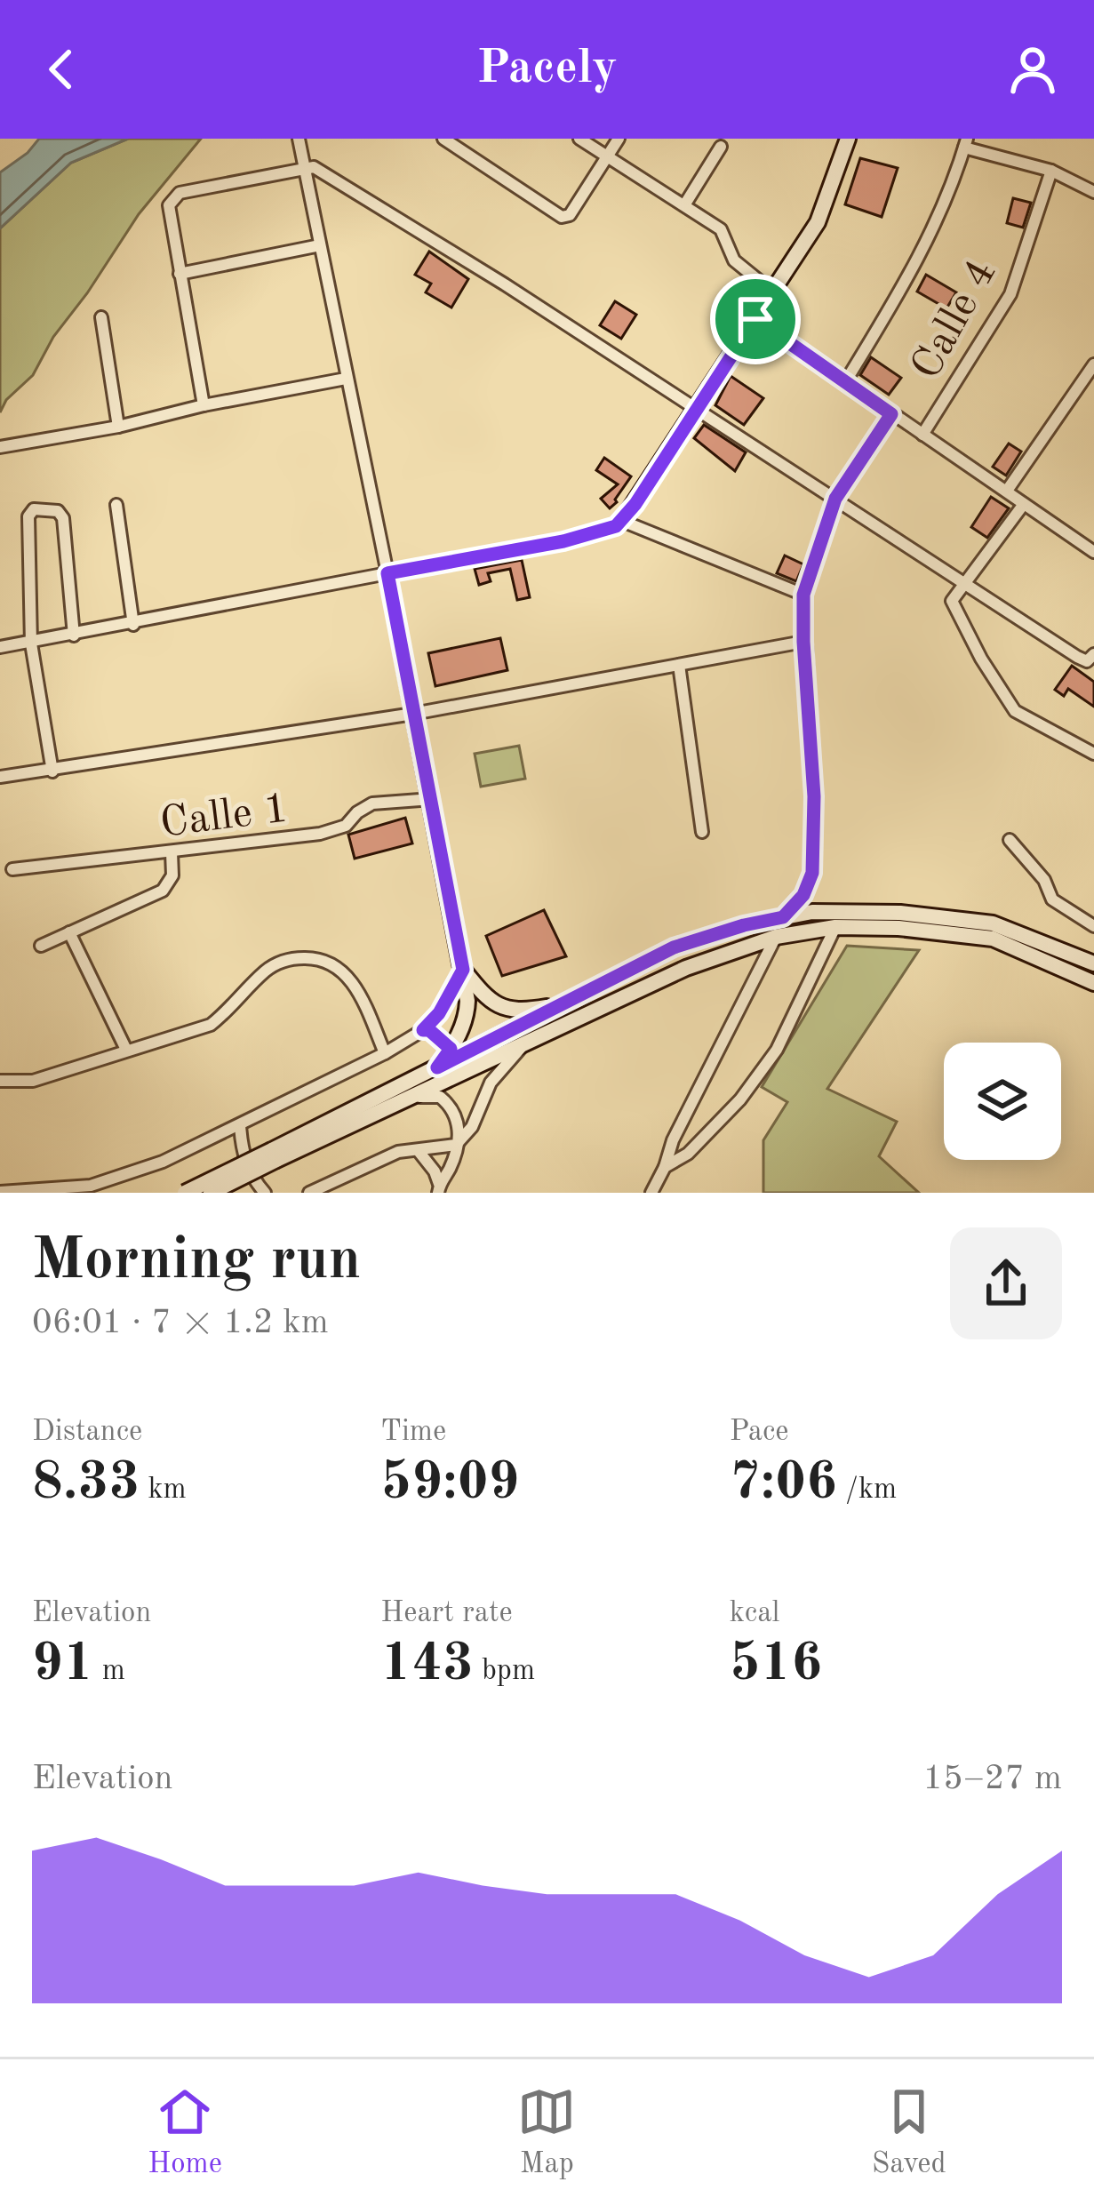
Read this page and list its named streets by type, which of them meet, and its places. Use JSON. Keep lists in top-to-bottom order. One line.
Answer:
{"streets":{"street":["Calle 4","Calle 1"]},"page":{"header":"Pacely","heading":["Morning run","06:01 · 7 × 1.2 km"],"stats":[["Distance","8.33 km"],["Time","59:09"],["Pace","7:06 /km"],["Elevation","91 m"],["Heart rate","143 bpm"],["kcal","516"]],"chart":["Elevation","15–27 m"],"tabs":["Home","Map","Saved"]}}
